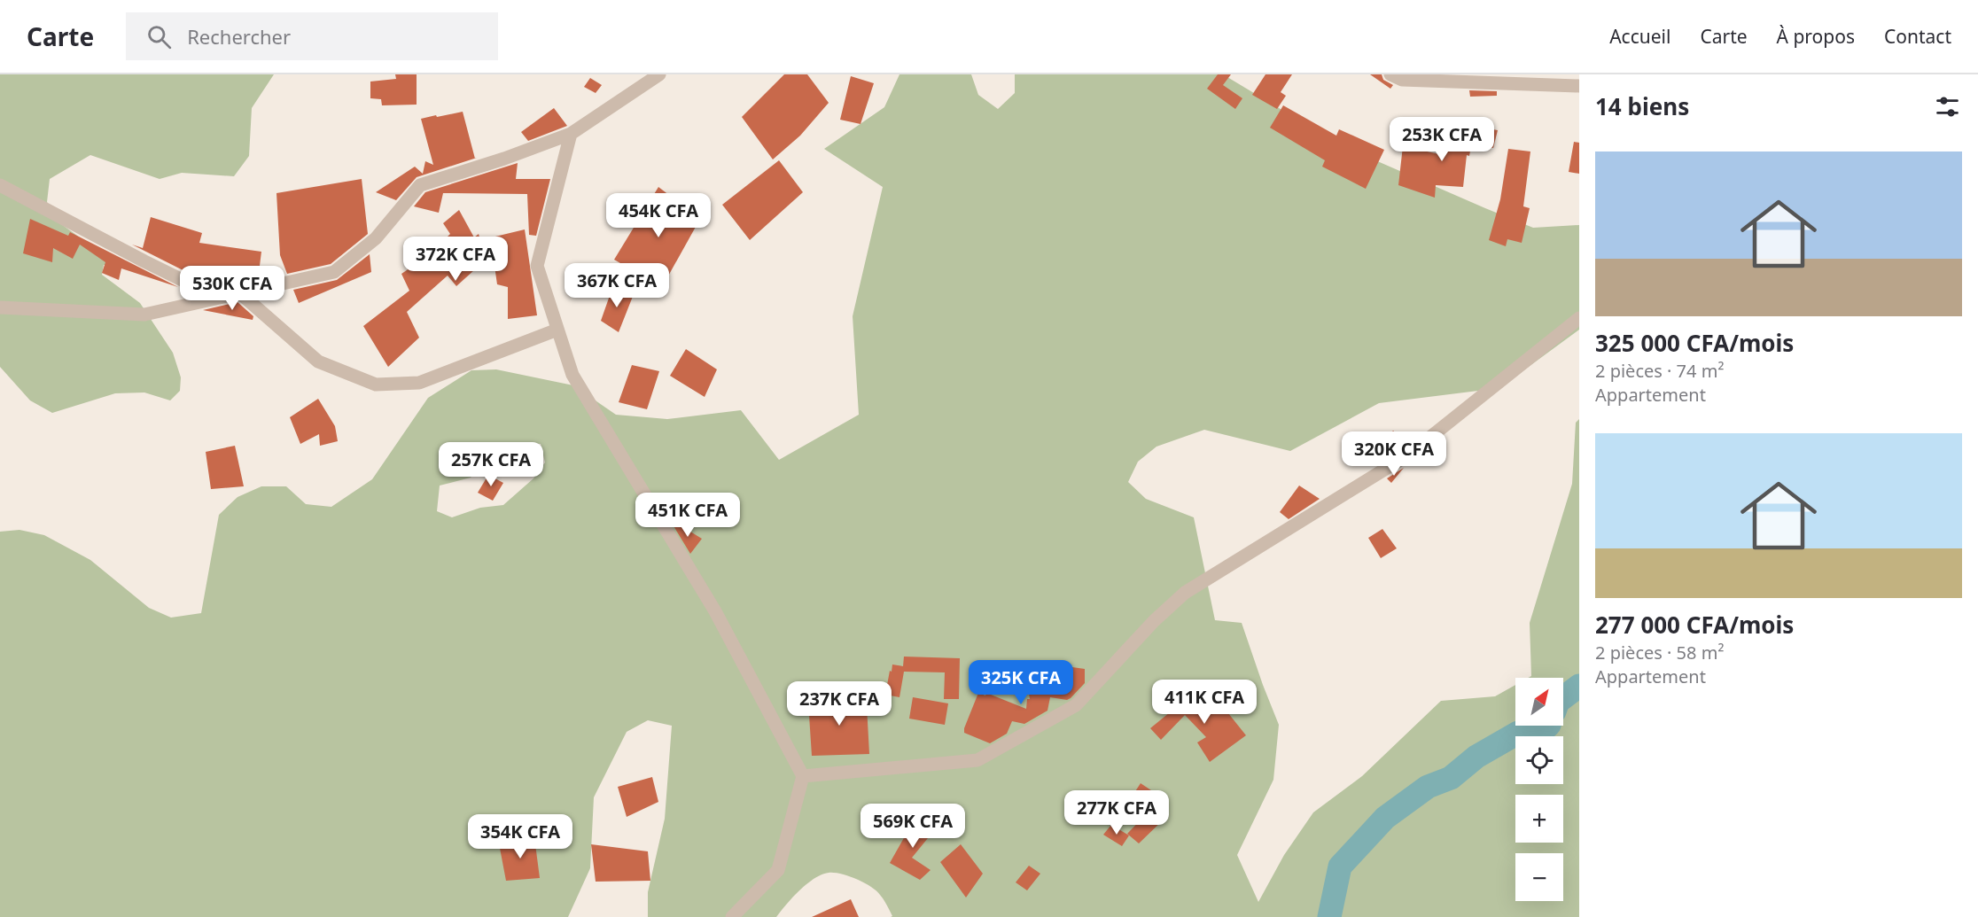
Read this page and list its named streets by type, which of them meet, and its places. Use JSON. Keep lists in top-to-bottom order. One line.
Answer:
{"north":"top right","page":{"header":"Carte","search":"Rechercher","nav":["Accueil","Carte","À propos","Contact"],"heading":"14 biens","price":["253K CFA","454K CFA","372K CFA","367K CFA","530K CFA","320K CFA","257K CFA","451K CFA","325K CFA","411K CFA","237K CFA","277K CFA","569K CFA","354K CFA"],"list":[{"name":"325 000 CFA/mois","note":"2 pièces · 74 m² · Appartement"},{"name":"277 000 CFA/mois","note":"2 pièces · 58 m² · Appartement"}],"map_buttons":["+","−"]}}
